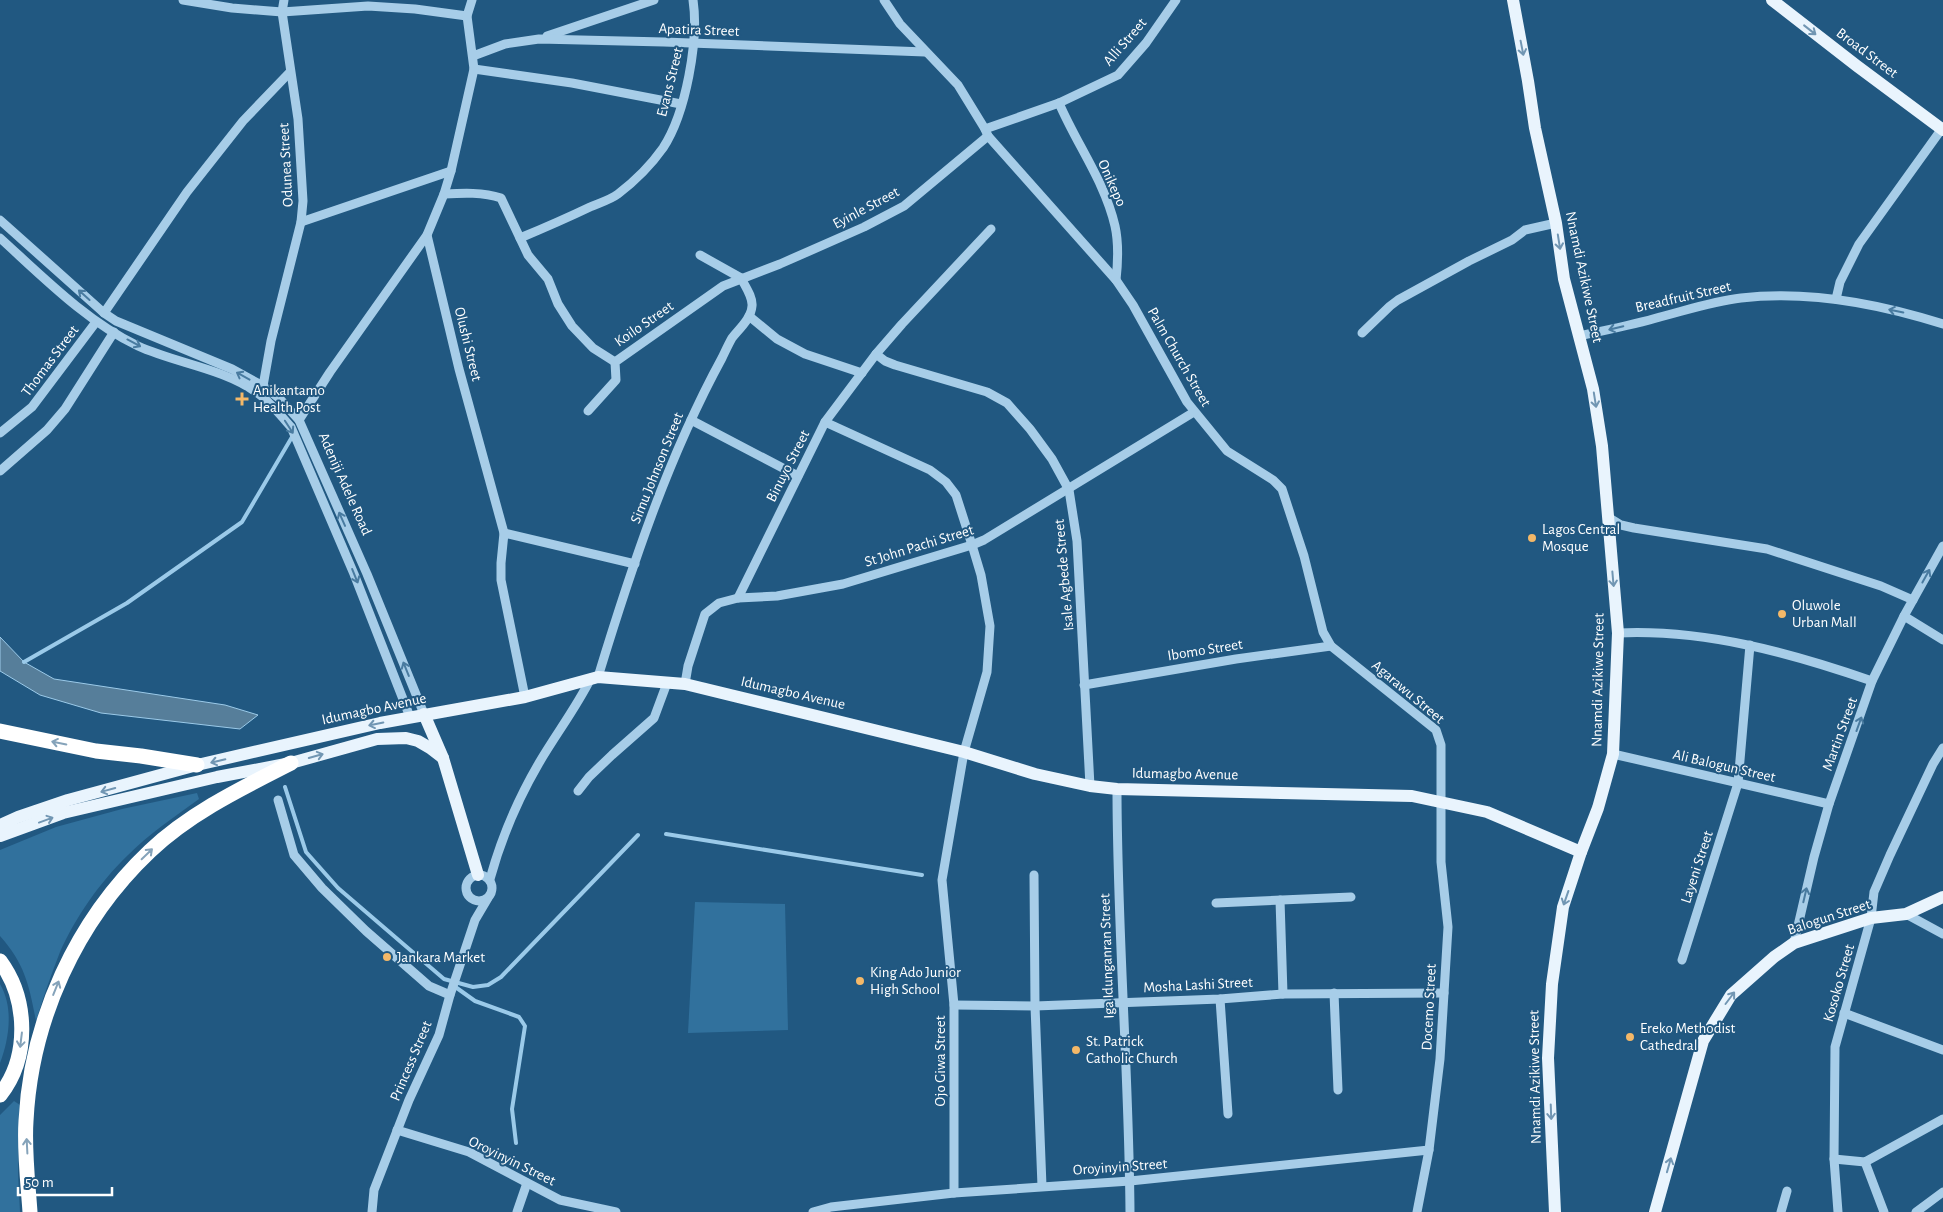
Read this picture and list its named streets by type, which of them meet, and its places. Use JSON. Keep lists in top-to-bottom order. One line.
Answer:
{"streets":{"main road":["Broad Street","Nnamdi Azikiwe Street","Adeniji Adele Road","Idumagbo Avenue","Balogun Street"],"street":["Apatira Street","Alli Street","Evans Street","Odunea Street","Onikepo","Eyinle Street","Breadfruit Street","Koilo Street","Olushi Street","Palm Church Street","Thomas Street","Binuyo Street","Simu Johnson Street","St John Pachi Street","Isale Agbede Street","Ibomo Street","Agarawu Street","Martin Street","Ali Balogun Street","Layeni Street","Iga Idunganran Street","Kosoko Street","Mosha Lashi Street","Docemo Street","Princess Street","Ojo Giwa Street","Oroyinyin Street"]},"crossings":[["Apatira Street","Evans Street"],["Apatira Street","Palm Church Street"],["Alli Street","Onikepo"],["Alli Street","Eyinle Street"],["Alli Street","Palm Church Street"],["Odunea Street","Adeniji Adele Road"],["Onikepo","Palm Church Street"],["Eyinle Street","Koilo Street"],["Eyinle Street","Palm Church Street"],["Nnamdi Azikiwe Street","Breadfruit Street"],["Nnamdi Azikiwe Street","Idumagbo Avenue"],["Nnamdi Azikiwe Street","Ali Balogun Street"],["Olushi Street","Idumagbo Avenue"],["Palm Church Street","St John Pachi Street"],["Palm Church Street","Ibomo Street"],["Palm Church Street","Agarawu Street"],["Thomas Street","Adeniji Adele Road"],["Binuyo Street","St John Pachi Street"],["Binuyo Street","Isale Agbede Street"],["Binuyo Street","Ojo Giwa Street"],["Simu Johnson Street","Idumagbo Avenue"],["Adeniji Adele Road","Idumagbo Avenue"],["Adeniji Adele Road","Princess Street"],["St John Pachi Street","Isale Agbede Street"],["St John Pachi Street","Idumagbo Avenue"],["St John Pachi Street","Ojo Giwa Street"],["Isale Agbede Street","Ibomo Street"],["Isale Agbede Street","Idumagbo Avenue"],["Ibomo Street","Agarawu Street"],["Agarawu Street","Idumagbo Avenue"],["Agarawu Street","Docemo Street"],["Idumagbo Avenue","Iga Idunganran Street"],["Idumagbo Avenue","Docemo Street"],["Idumagbo Avenue","Ojo Giwa Street"],["Martin Street","Ali Balogun Street"],["Martin Street","Balogun Street"],["Ali Balogun Street","Layeni Street"],["Balogun Street","Kosoko Street"],["Iga Idunganran Street","Mosha Lashi Street"],["Iga Idunganran Street","Oroyinyin Street"],["Mosha Lashi Street","Docemo Street"],["Mosha Lashi Street","Ojo Giwa Street"],["Docemo Street","Oroyinyin Street"],["Princess Street","Oroyinyin Street"],["Ojo Giwa Street","Oroyinyin Street"]],"one_way":["Broad Street","Nnamdi Azikiwe Street","Breadfruit Street","Martin Street","Balogun Street"],"places":{"health":["Anikantamo Health Post"],"other":["Lagos Central Mosque","Oluwole Urban Mall","Jankara Market","King Ado Junior High School","Ereko Methodist Cathedral","St. Patrick Catholic Church"]},"scale_bar":"50 m"}
